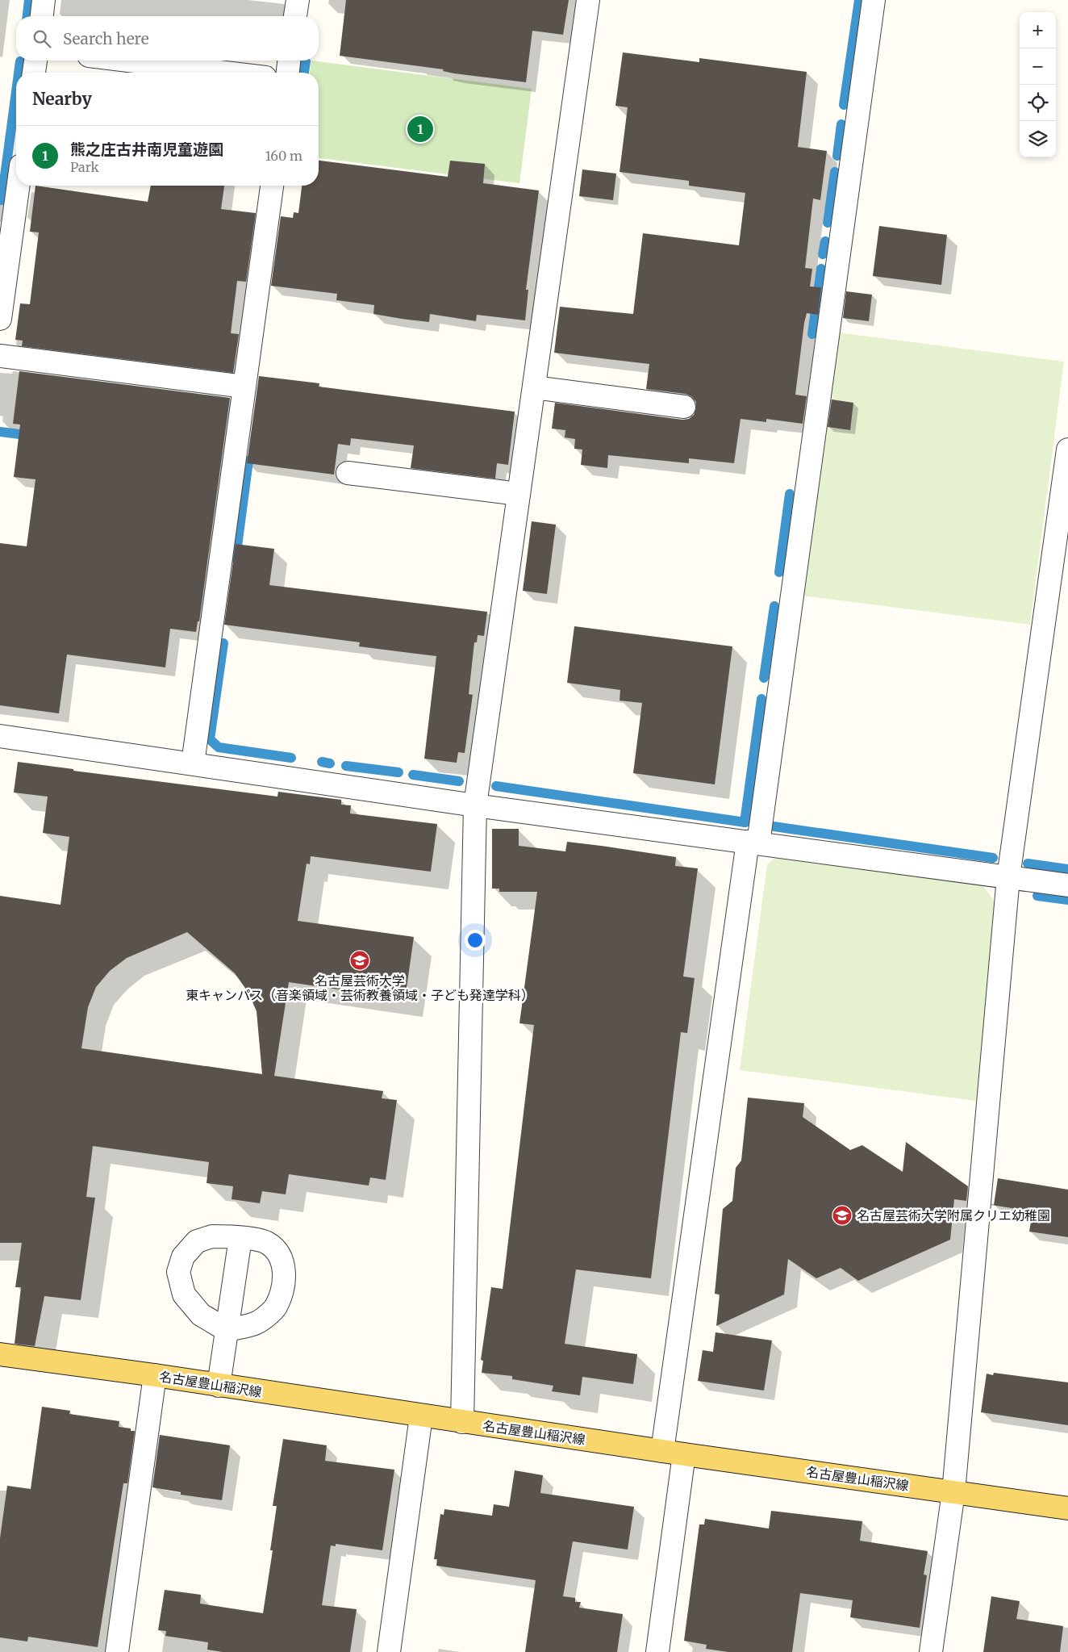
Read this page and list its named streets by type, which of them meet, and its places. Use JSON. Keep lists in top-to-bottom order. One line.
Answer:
{"streets":{"main road":["名古屋豊山稲沢線"]},"places":{"school or university":["名古屋芸術大学 東キャンパス（音楽領域・芸術教養領域・子ども発達学科）","名古屋芸術大学附属クリエ幼稚園"]},"page":{"map_buttons":["+","−"],"search":"Search here","heading":"Nearby","pins":"1","list":[{"mark":"1","name":"熊之庄古井南児童遊園","note":"Park","value":"160 m"}]}}
